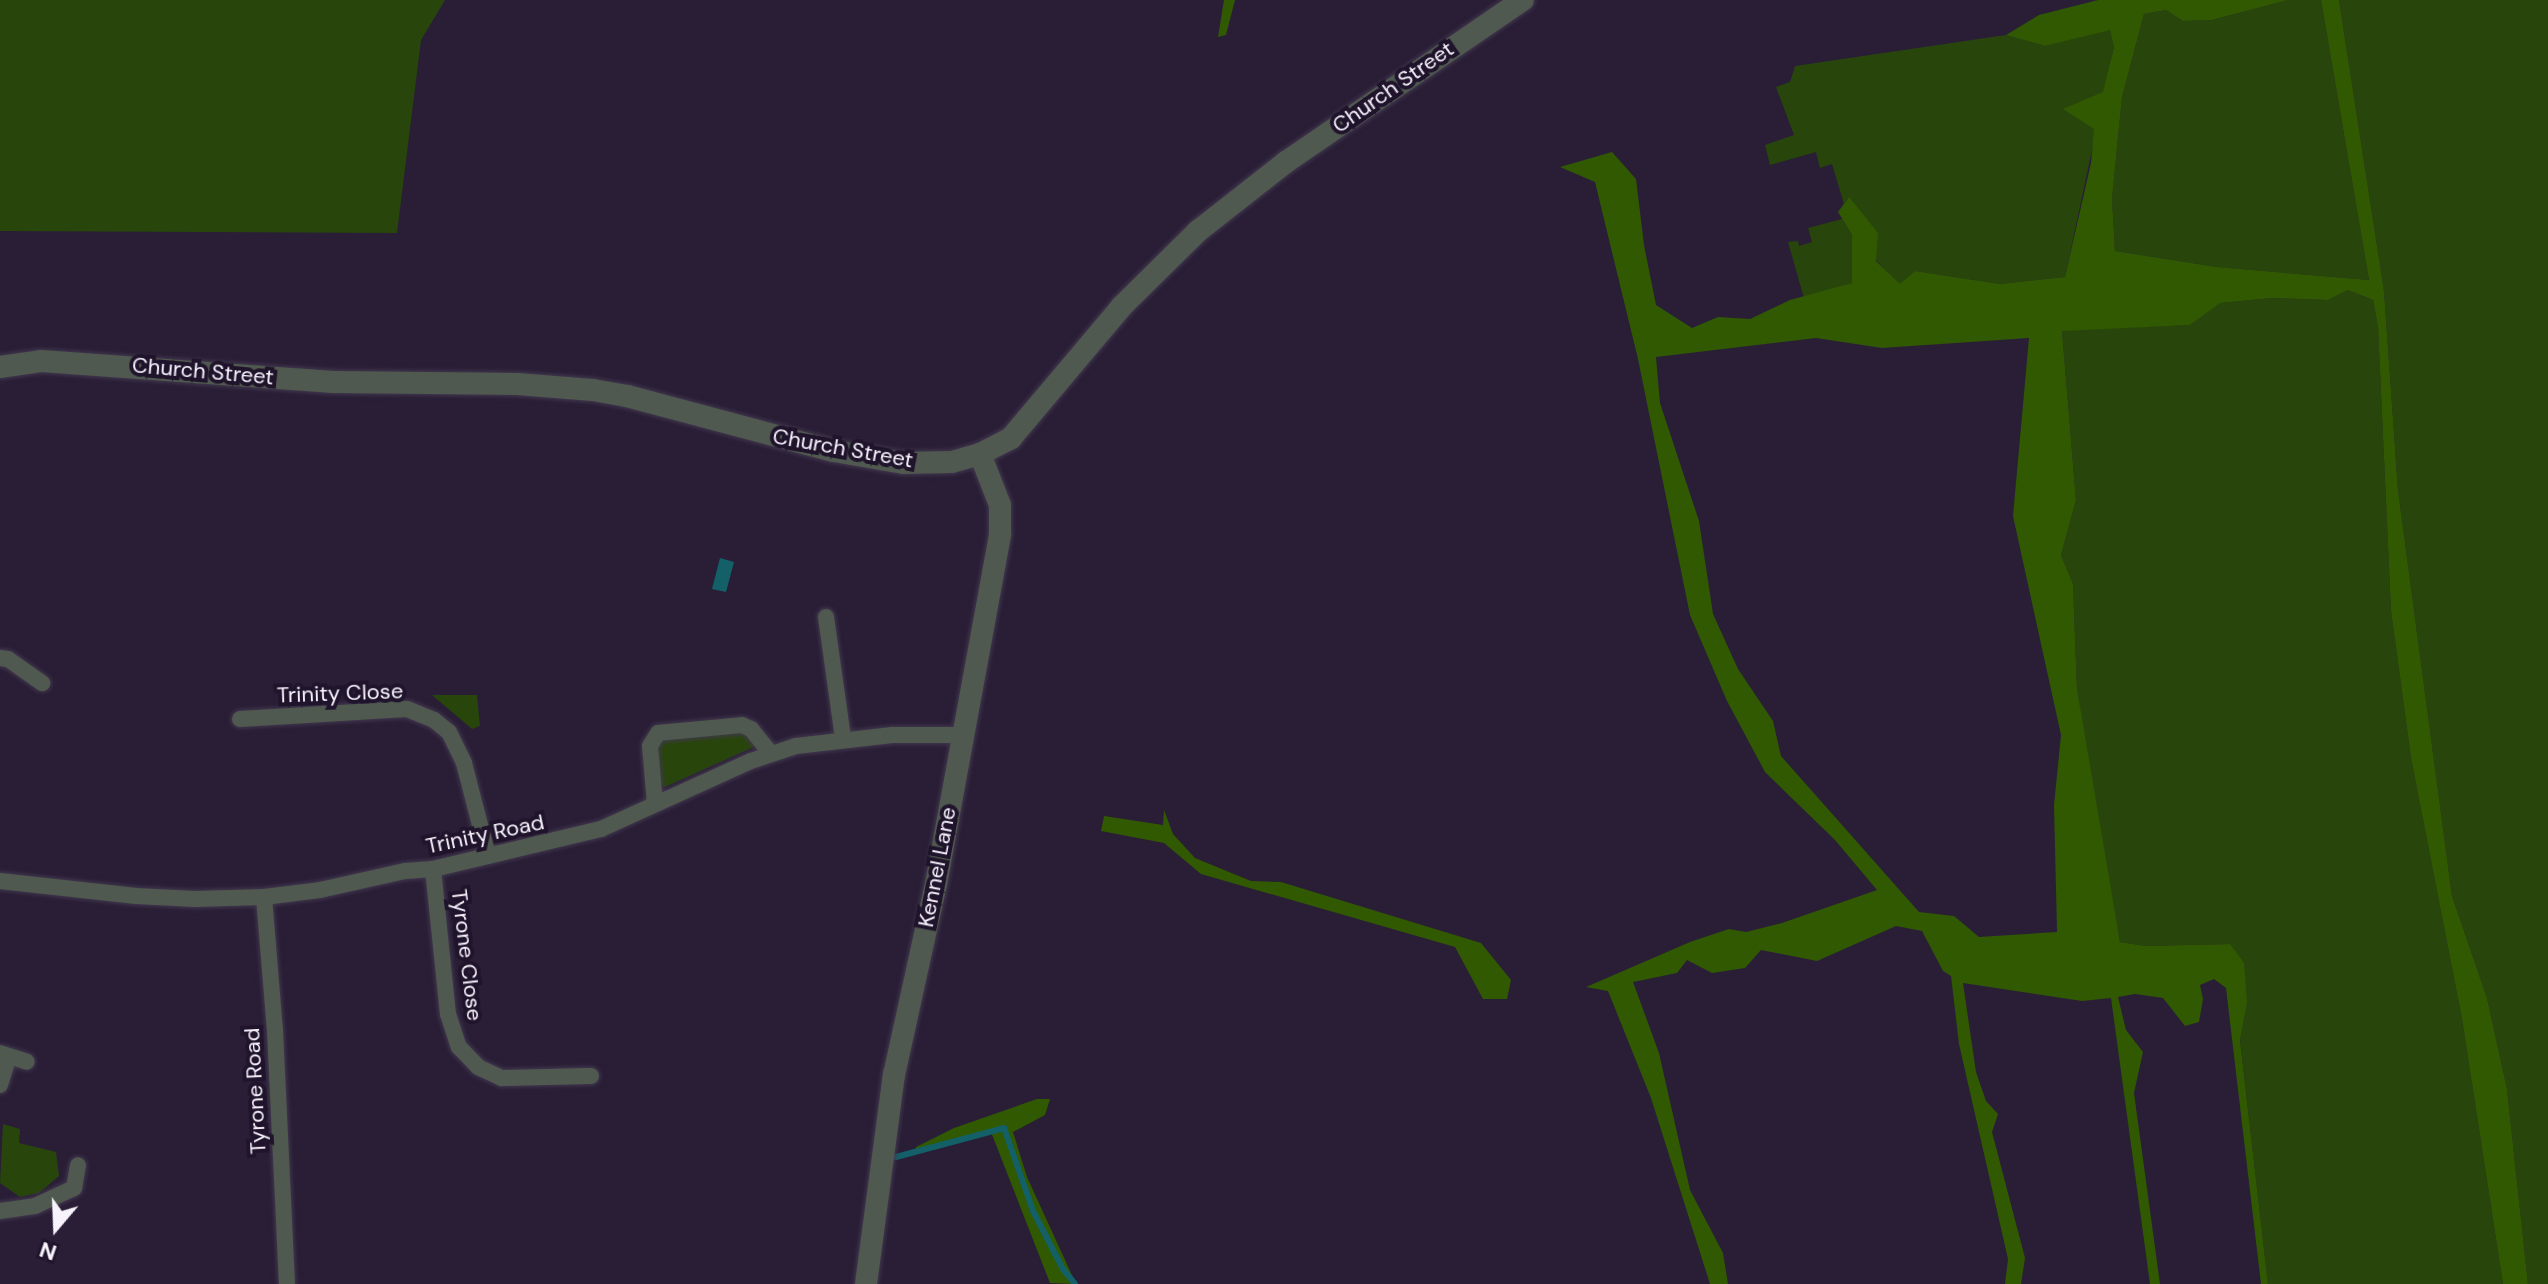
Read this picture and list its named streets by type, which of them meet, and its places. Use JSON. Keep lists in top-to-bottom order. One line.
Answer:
{"streets":{"street":["Church Street","Trinity Close","Trinity Road","Kennel Lane","Tyrone Close","Tyrone Road"]},"crossings":[["Church Street","Kennel Lane"],["Trinity Close","Trinity Road"],["Trinity Road","Kennel Lane"],["Trinity Road","Tyrone Close"],["Trinity Road","Tyrone Road"]],"north":"bottom"}
